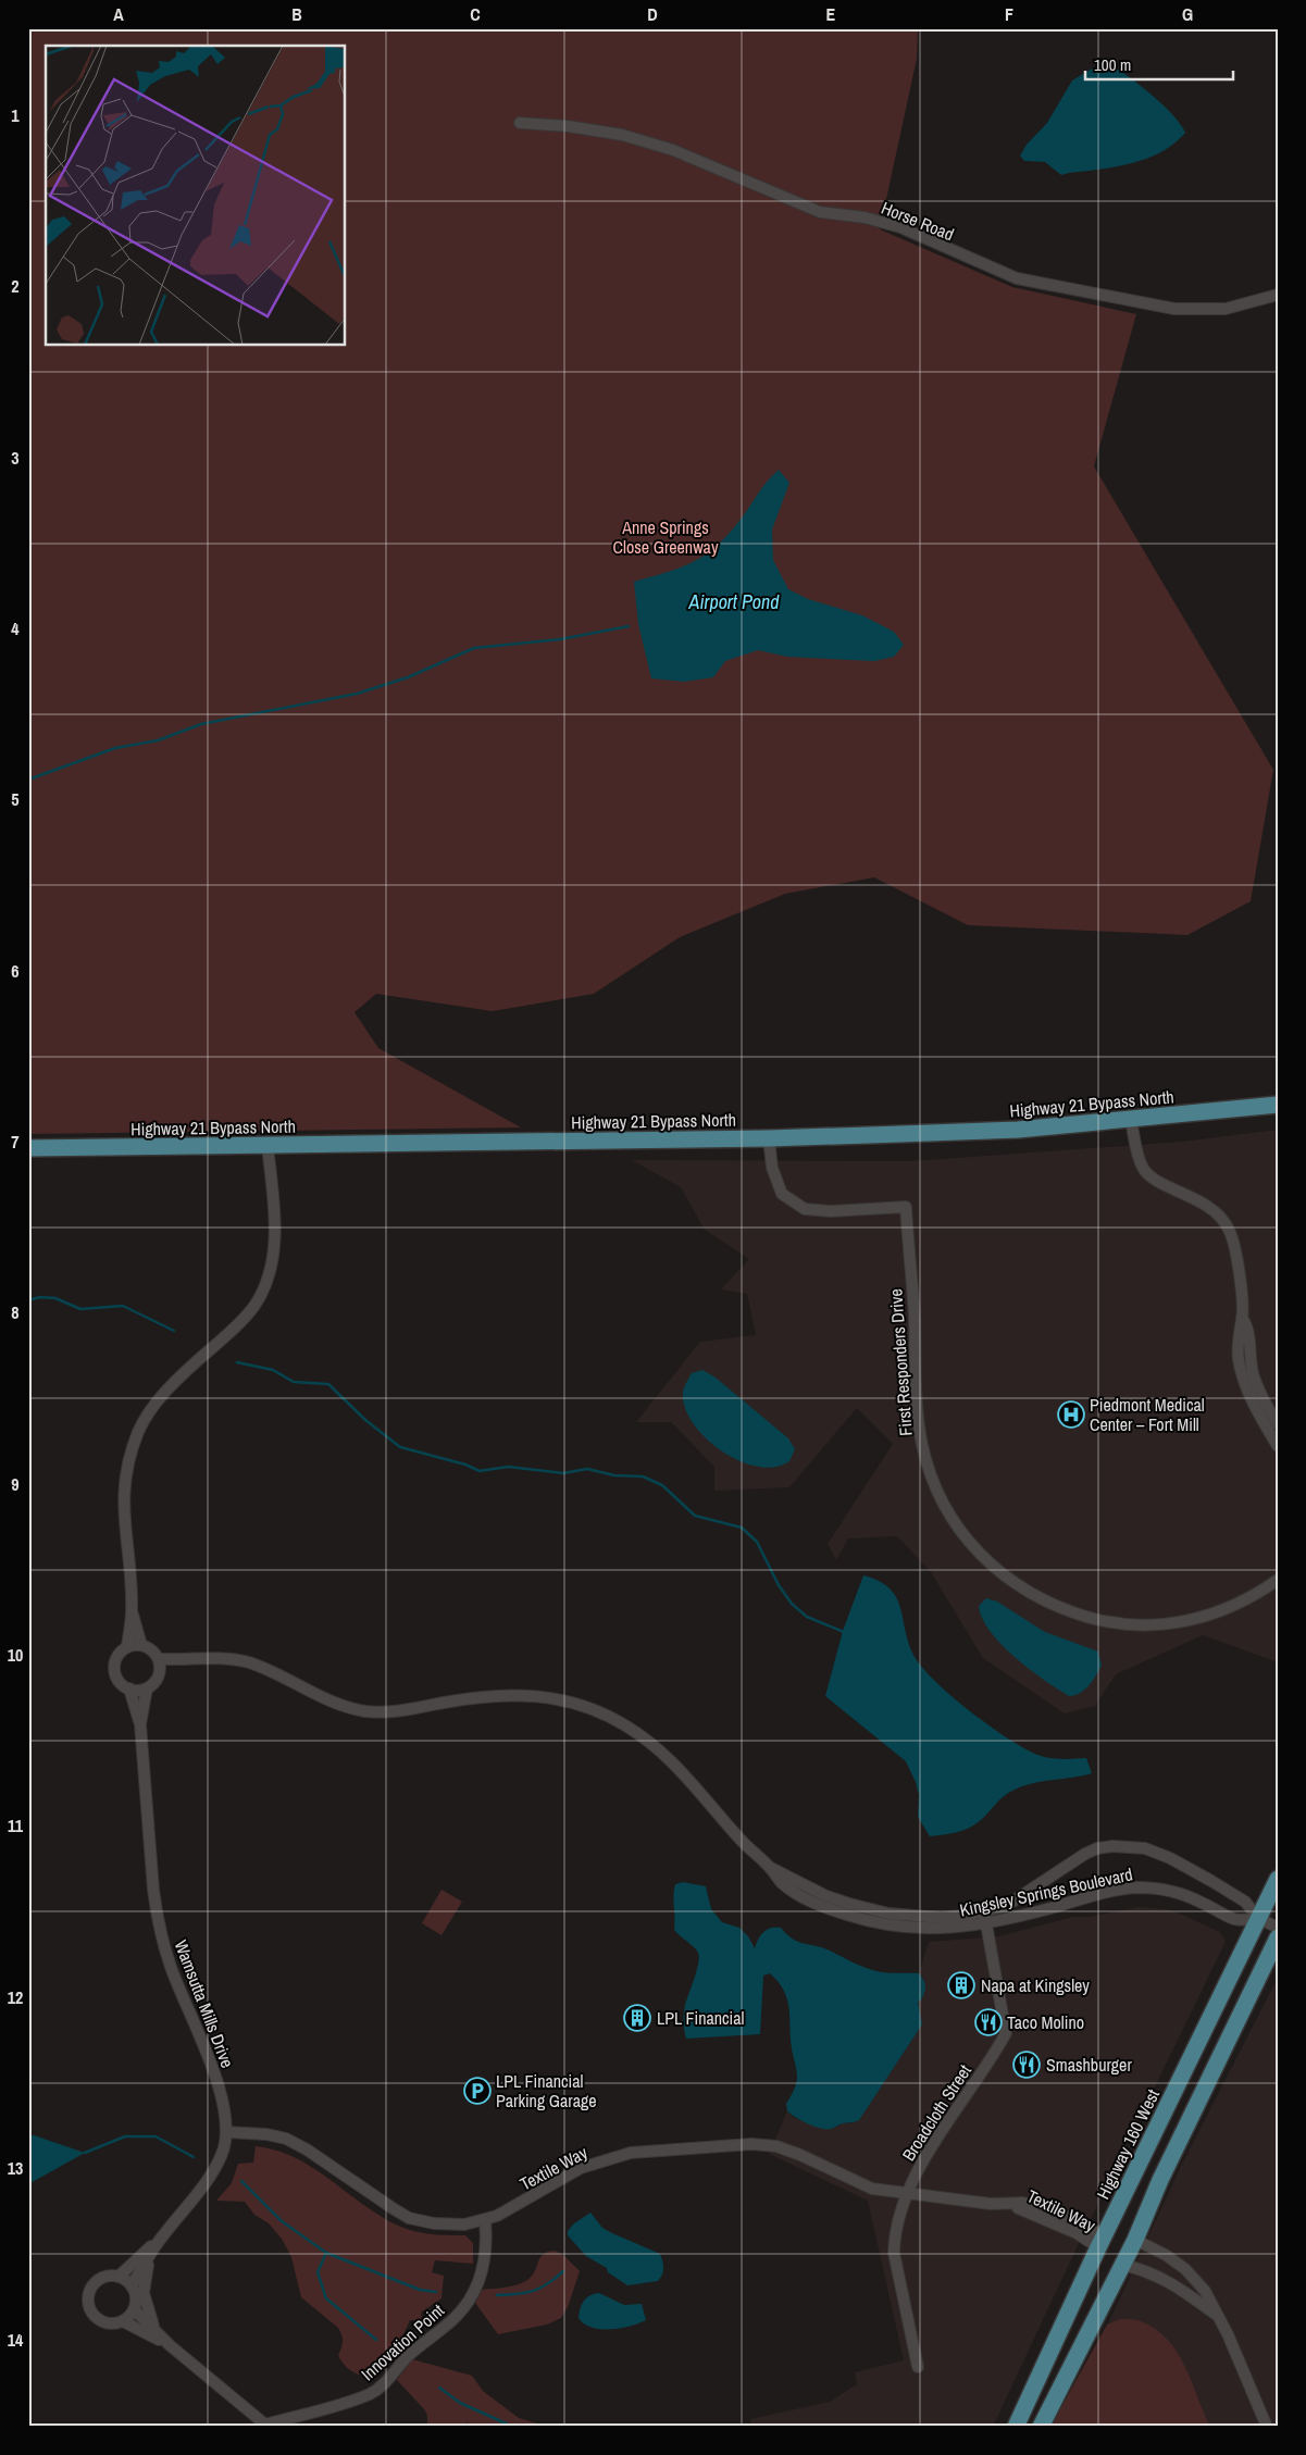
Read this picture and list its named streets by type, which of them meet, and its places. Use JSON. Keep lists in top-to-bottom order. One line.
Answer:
{"streets":{"main road":["Highway 21 Bypass North","Highway 160 West"],"street":["Horse Road","First Responders Drive","Kingsley Springs Boulevard","Wamsutta Mills Drive","Broadcloth Street","Textile Way","Innovation Point"]},"crossings":[["Highway 21 Bypass North","First Responders Drive"],["Highway 21 Bypass North","Wamsutta Mills Drive"],["Kingsley Springs Boulevard","Wamsutta Mills Drive"],["Kingsley Springs Boulevard","Broadcloth Street"],["Kingsley Springs Boulevard","Highway 160 West"],["Wamsutta Mills Drive","Textile Way"],["Wamsutta Mills Drive","Innovation Point"],["Broadcloth Street","Textile Way"],["Highway 160 West","Textile Way"],["Textile Way","Innovation Point"]],"water":["Airport Pond"],"parks":["Anne Springs Close Greenway"],"places":{"hospital":["Piedmont Medical Center – Fort Mill"],"building":["Napa at Kingsley","LPL Financial"],"restaurant":["Taco Molino","Smashburger"],"parking":["LPL Financial Parking Garage"]},"scale_bar":"100 m","grid":{"columns":["A","B","C","D","E","F","G"],"rows":["1","2","3","4","5","6","7","8","9","10","11","12","13","14"]}}
